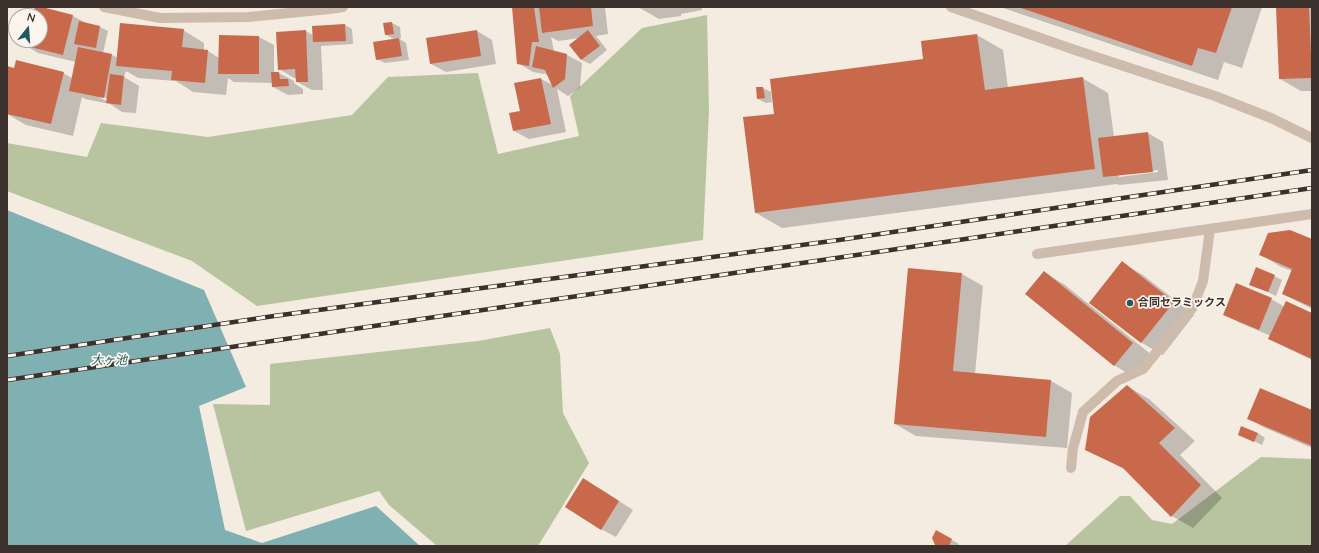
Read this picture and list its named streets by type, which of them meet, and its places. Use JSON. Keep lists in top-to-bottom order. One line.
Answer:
{"water":["大ヶ池"],"places":["合同セラミックス"],"north":"top"}
